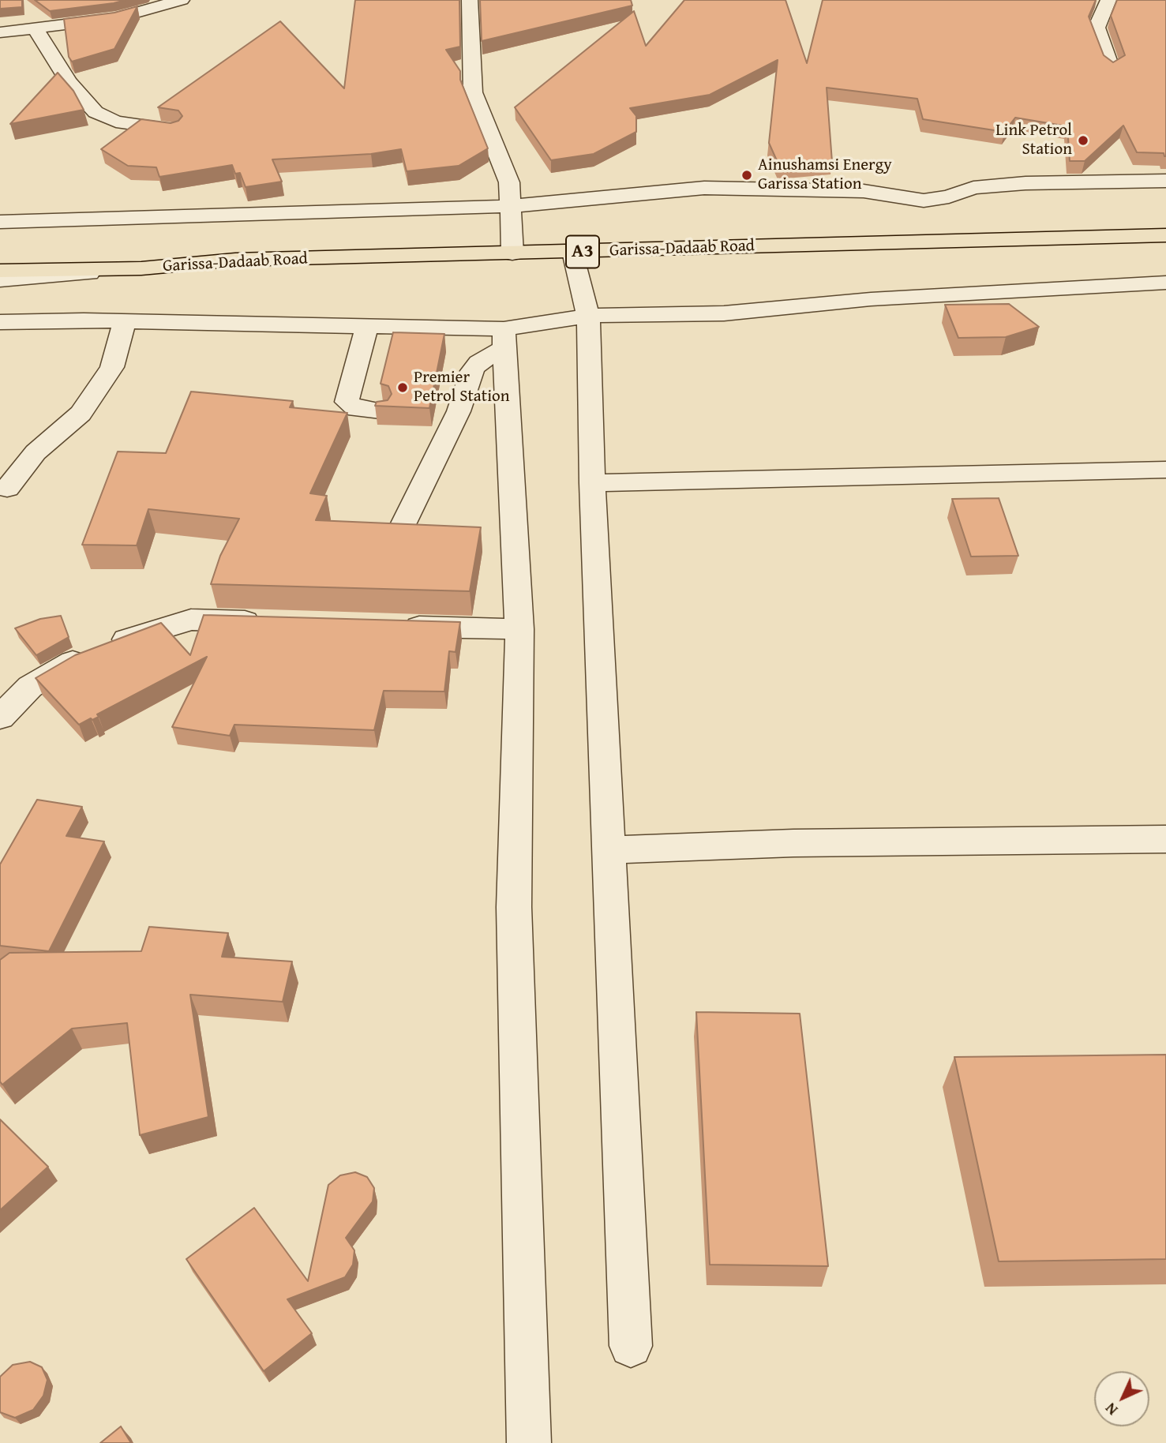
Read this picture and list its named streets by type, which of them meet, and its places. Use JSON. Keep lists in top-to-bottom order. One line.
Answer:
{"streets":{"highway":["Garissa-Dadaab Road","A3"]},"places":["Link Petrol Station","Ainushamsi Energy Garissa Station","Premier Petrol Station"],"north":"bottom left"}
